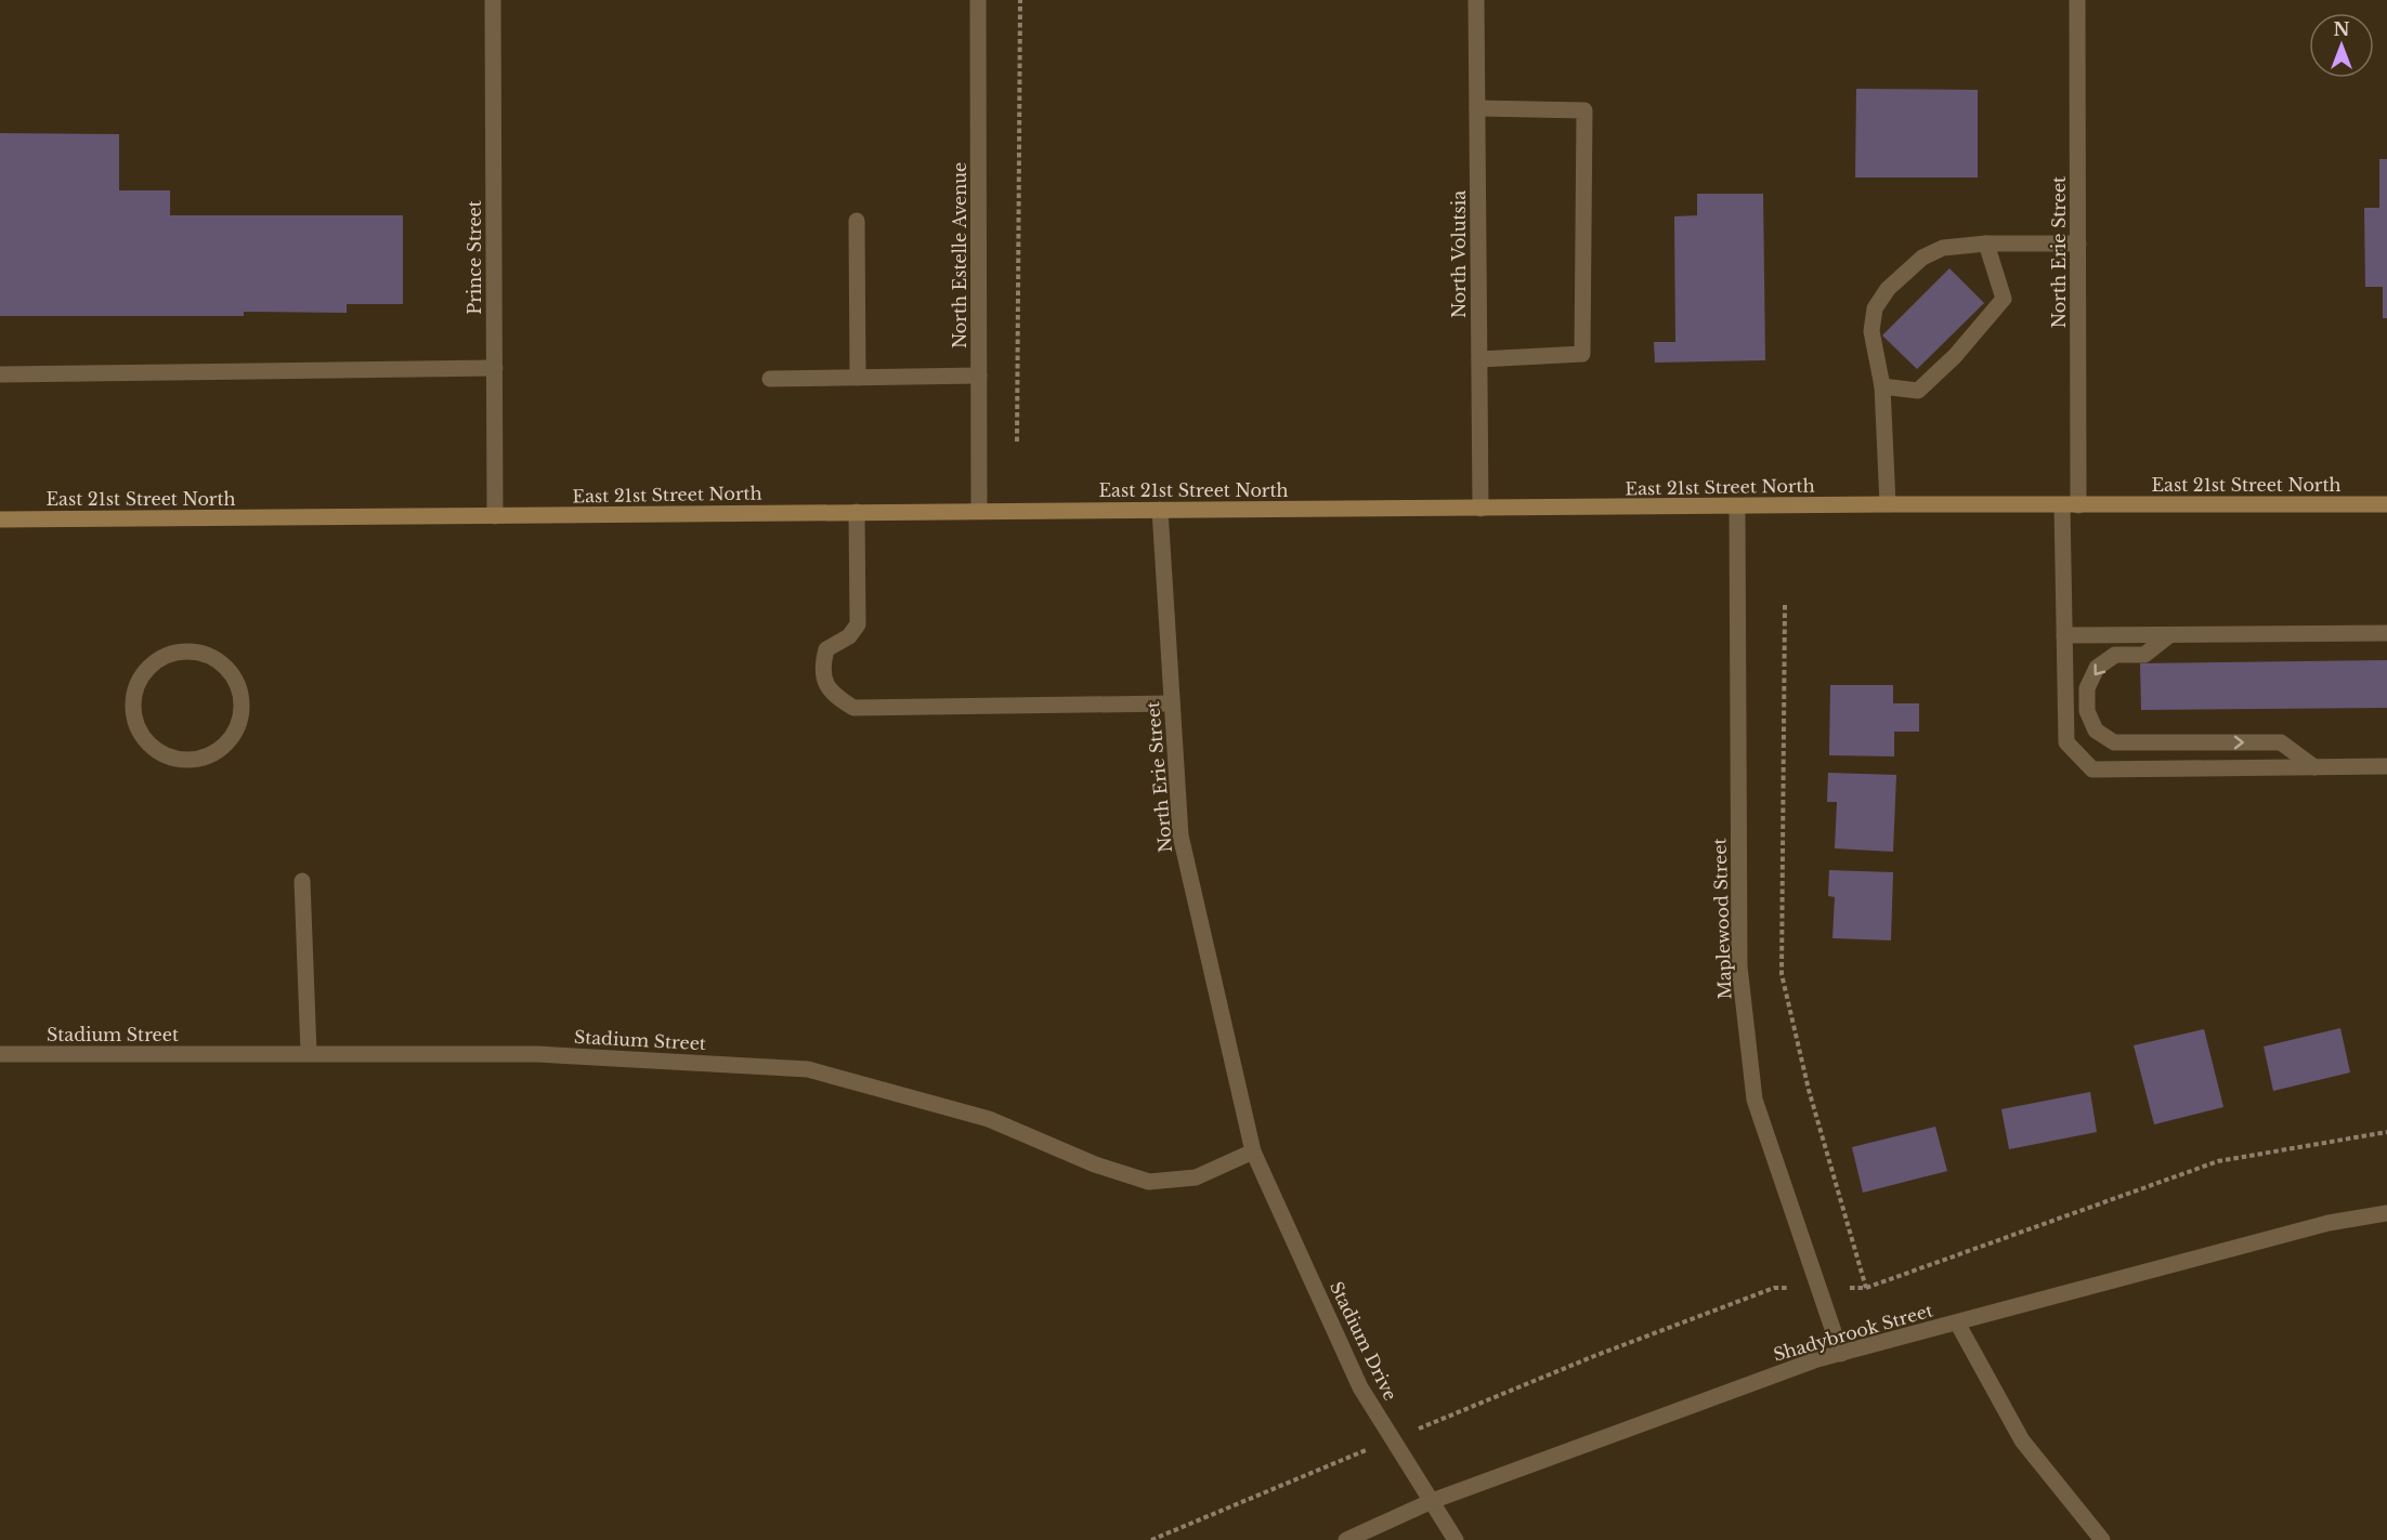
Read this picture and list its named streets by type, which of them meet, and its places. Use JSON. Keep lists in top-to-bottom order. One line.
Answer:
{"streets":{"main road":["East 21st Street North"],"street":["North Erie Street","North Volutsia","North Estelle Avenue","Prince Street","Maplewood Street","Stadium Street","Shadybrook Street","Stadium Drive"]},"crossings":[["North Erie Street","East 21st Street North"],["North Erie Street","Stadium Street"],["North Erie Street","Stadium Drive"],["North Volutsia","East 21st Street North"],["North Estelle Avenue","East 21st Street North"],["Prince Street","East 21st Street North"],["East 21st Street North","Maplewood Street"],["Maplewood Street","Shadybrook Street"],["Stadium Street","Stadium Drive"],["Shadybrook Street","Stadium Drive"]],"north":"top"}
